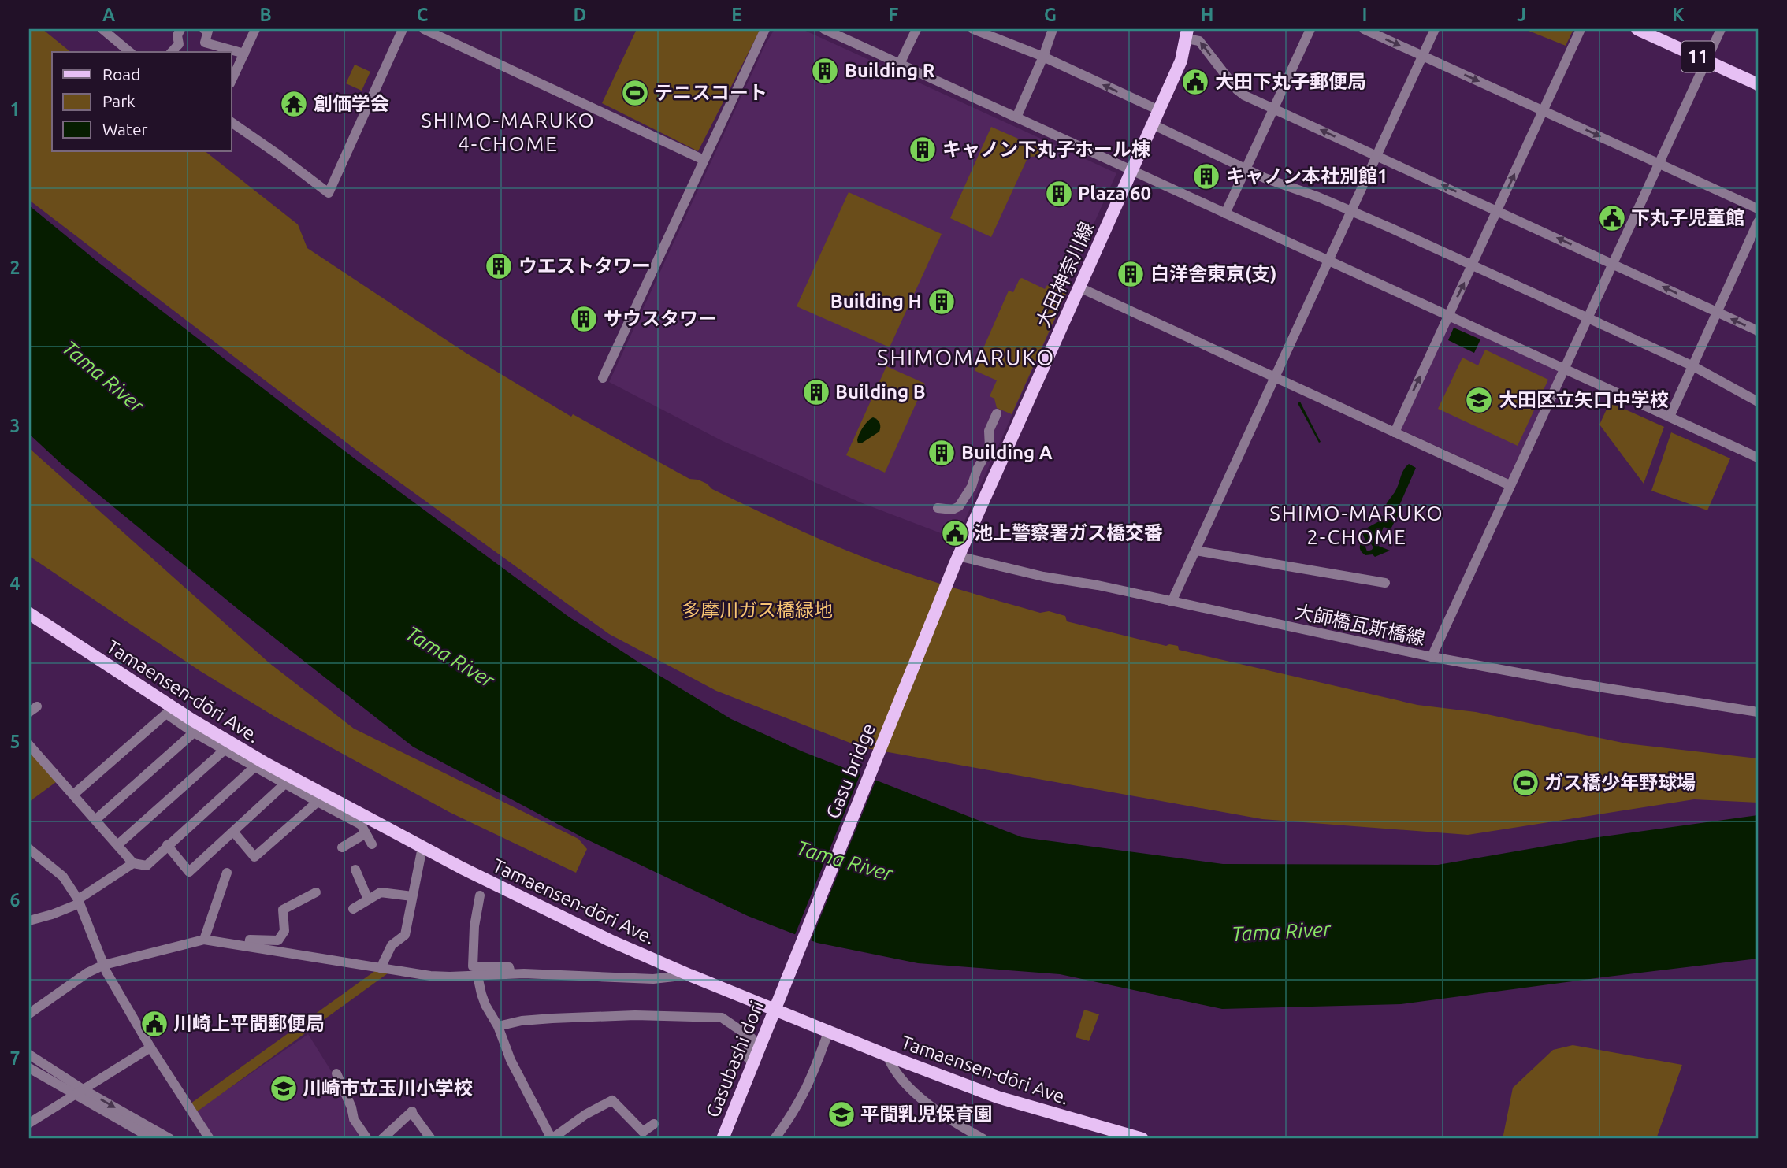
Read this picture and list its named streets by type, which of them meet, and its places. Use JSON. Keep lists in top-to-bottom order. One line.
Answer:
{"streets":{"main road":["11","大田神奈川線","Tamaensen-dōri Ave.","Gasu bridge","Gasubashi dori"],"street":["大師橋瓦斯橋線"]},"crossings":[["大田神奈川線","大師橋瓦斯橋線"],["大田神奈川線","Gasu bridge"],["大師橋瓦斯橋線","Gasu bridge"],["Tamaensen-dōri Ave.","Gasubashi dori"],["Gasu bridge","Gasubashi dori"]],"districts":["SHIMO-MARUKO 4-CHOME","SHIMOMARUKO","SHIMO-MARUKO 2-CHOME"],"water":["Tama River"],"parks":["多摩川ガス橋緑地"],"places":{"building":["Building R","キャノン下丸子ホール棟","キャノン本社別館1","Plaza 60","ウエストタワー","白洋舎東京(支)","Building H","サウスタワー","Building B","Building A"],"public building":["大田下丸子郵便局","下丸子児童館","池上警察署ガス橋交番","川崎上平間郵便局"],"sports":["テニスコート","ガス橋少年野球場"],"temple":["創価学会"],"school or university":["大田区立矢口中学校","川崎市立玉川小学校","平間乳児保育園"]},"legend":["Road","Park","Water"],"grid":{"columns":["A","B","C","D","E","F","G","H","I","J","K"],"rows":["1","2","3","4","5","6","7"]}}
